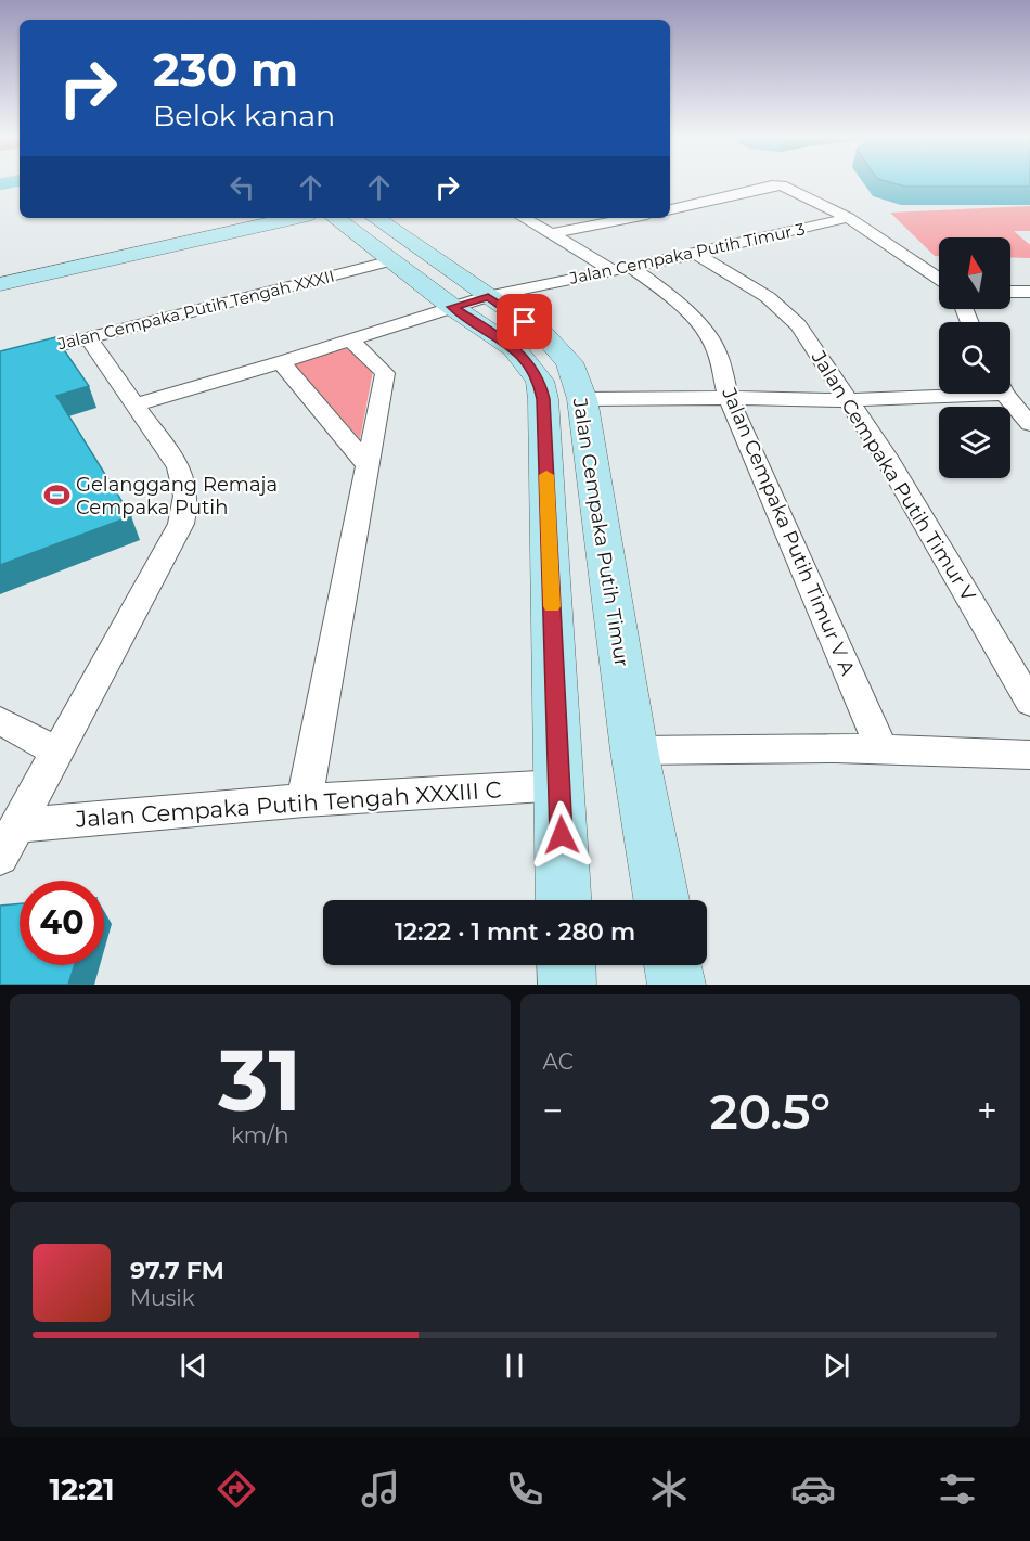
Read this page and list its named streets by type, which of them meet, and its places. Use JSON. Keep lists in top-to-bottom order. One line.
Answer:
{"streets":{"street":["Jalan Cempaka Putih Timur 3","Jalan Cempaka Putih Tengah XXXII","Jalan Cempaka Putih Timur V","Jalan Cempaka Putih Timur V A","Jalan Cempaka Putih Timur","Jalan Cempaka Putih Tengah XXXIII C"]},"crossings":[["Jalan Cempaka Putih Timur 3","Jalan Cempaka Putih Timur V"],["Jalan Cempaka Putih Timur 3","Jalan Cempaka Putih Timur V A"],["Jalan Cempaka Putih Timur 3","Jalan Cempaka Putih Timur"]],"places":{"sports":["Gelanggang Remaja Cempaka Putih"]},"north":"top","page":{"turn":["230 m","Belok kanan"],"limit":"40","trip":"12:22 · 1 mnt · 280 m","tile":[["31","km/h"],"AC"],"heat":["−","20.5°","+"],"song":["97.7 FM","Musik"],"tabs":"12:21"}}
